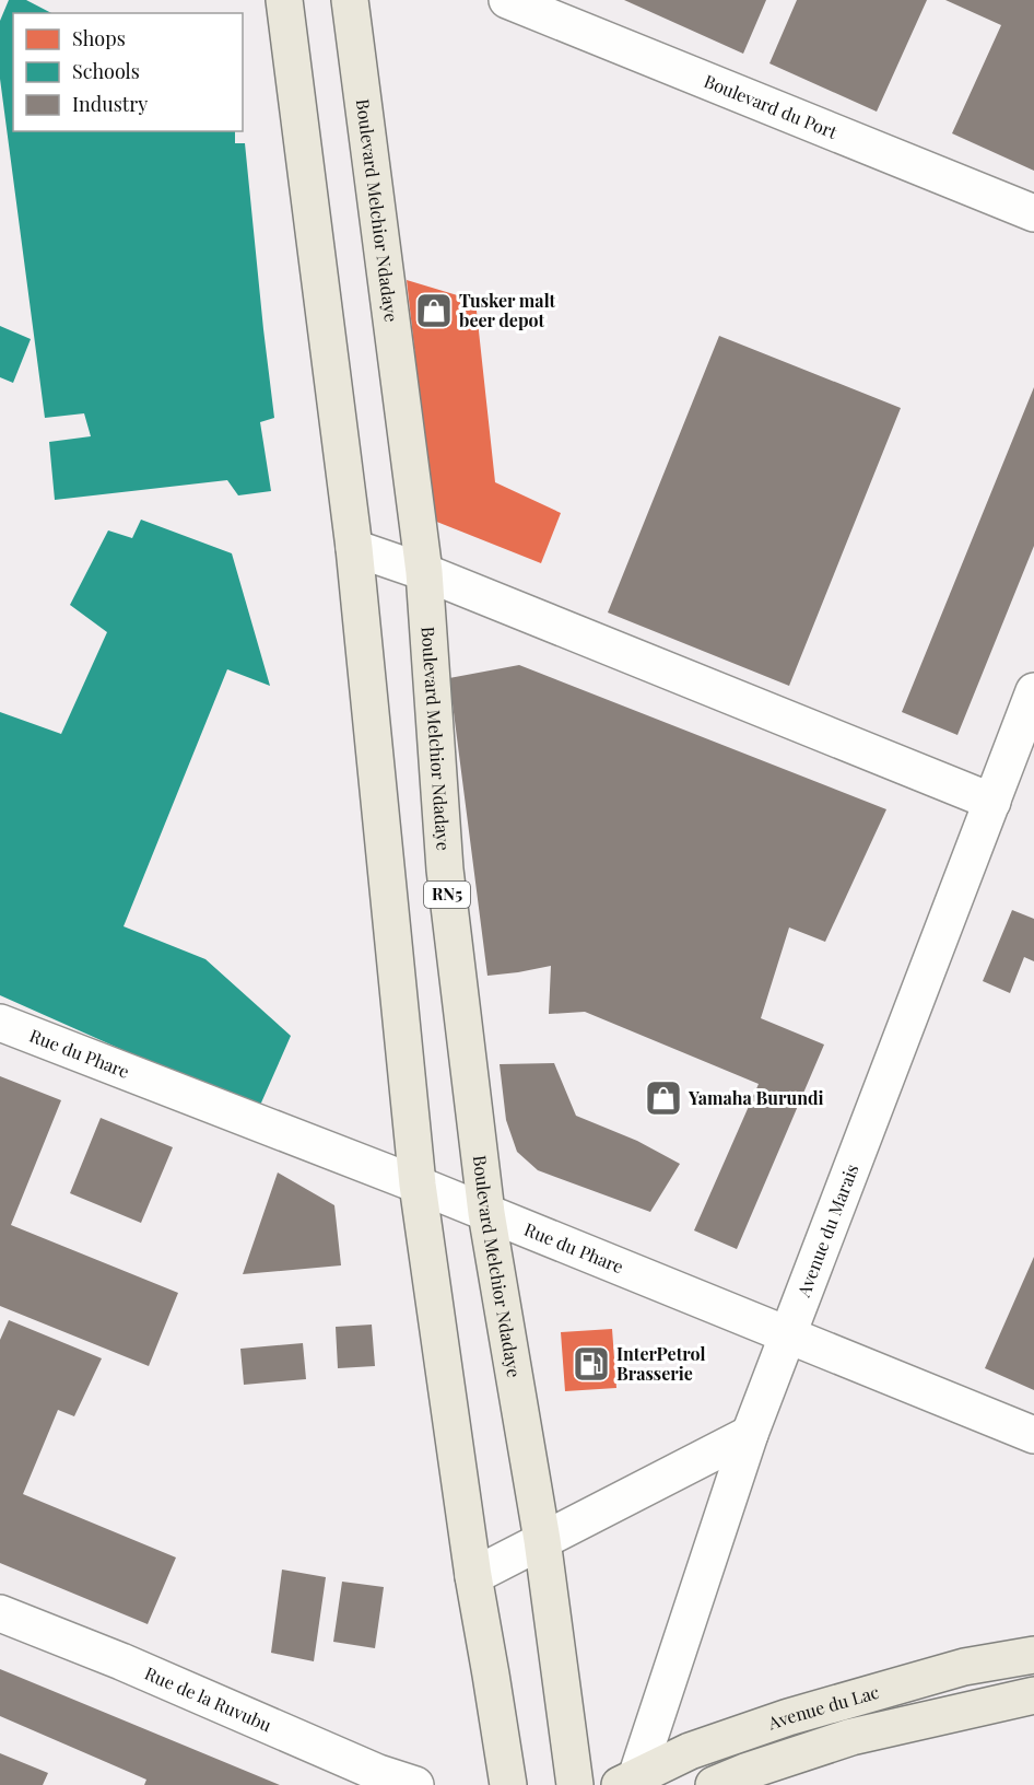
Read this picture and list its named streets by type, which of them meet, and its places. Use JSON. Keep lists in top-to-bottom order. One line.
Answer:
{"streets":{"main road":["Boulevard Melchior Ndadaye","RN5","Avenue du Lac"],"street":["Boulevard du Port","Rue du Phare","Avenue du Marais","Rue de la Ruvubu"]},"crossings":[["Boulevard Melchior Ndadaye","Rue du Phare"],["Rue du Phare","Avenue du Marais"],["Avenue du Marais","Avenue du Lac"]],"places":{"shop":["Tusker malt beer depot","Yamaha Burundi"],"fuel station":["InterPetrol Brasserie"]},"legend":["Shops","Schools","Industry"]}
